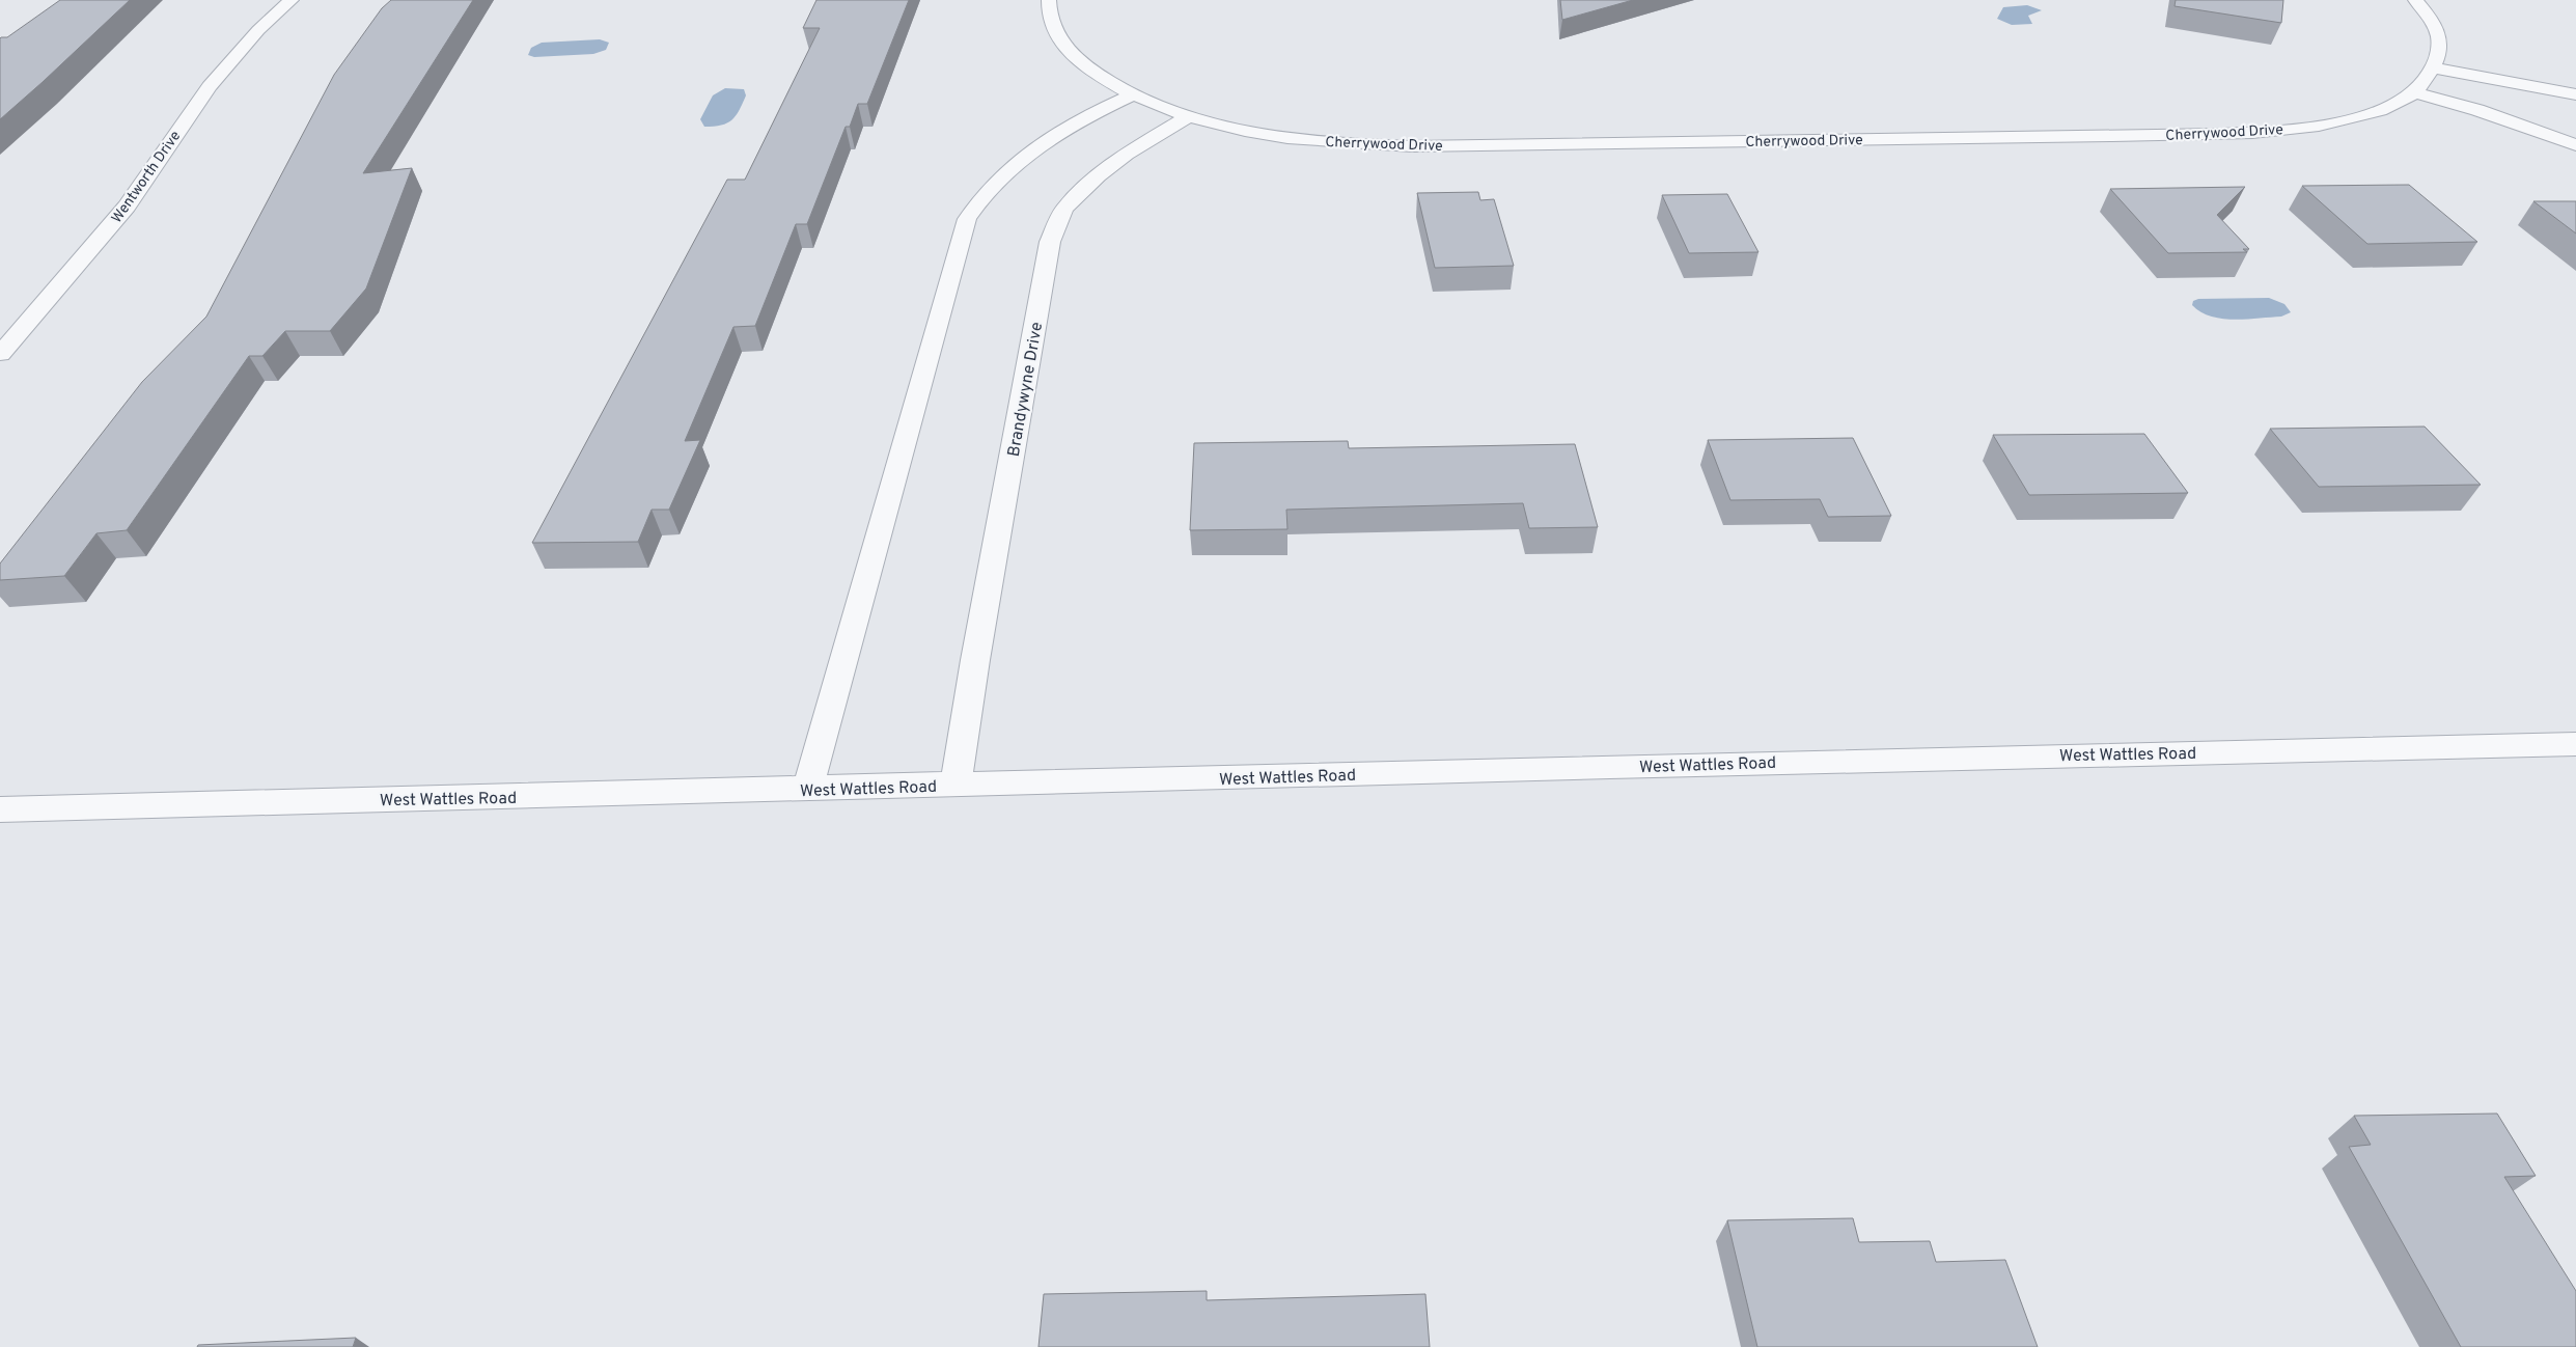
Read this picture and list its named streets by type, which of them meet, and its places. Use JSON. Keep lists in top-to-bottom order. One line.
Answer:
{"streets":{"street":["Cherrywood Drive","Wentworth Drive","Brandywyne Drive","West Wattles Road"]},"crossings":[["Cherrywood Drive","Brandywyne Drive"],["Brandywyne Drive","West Wattles Road"]]}
